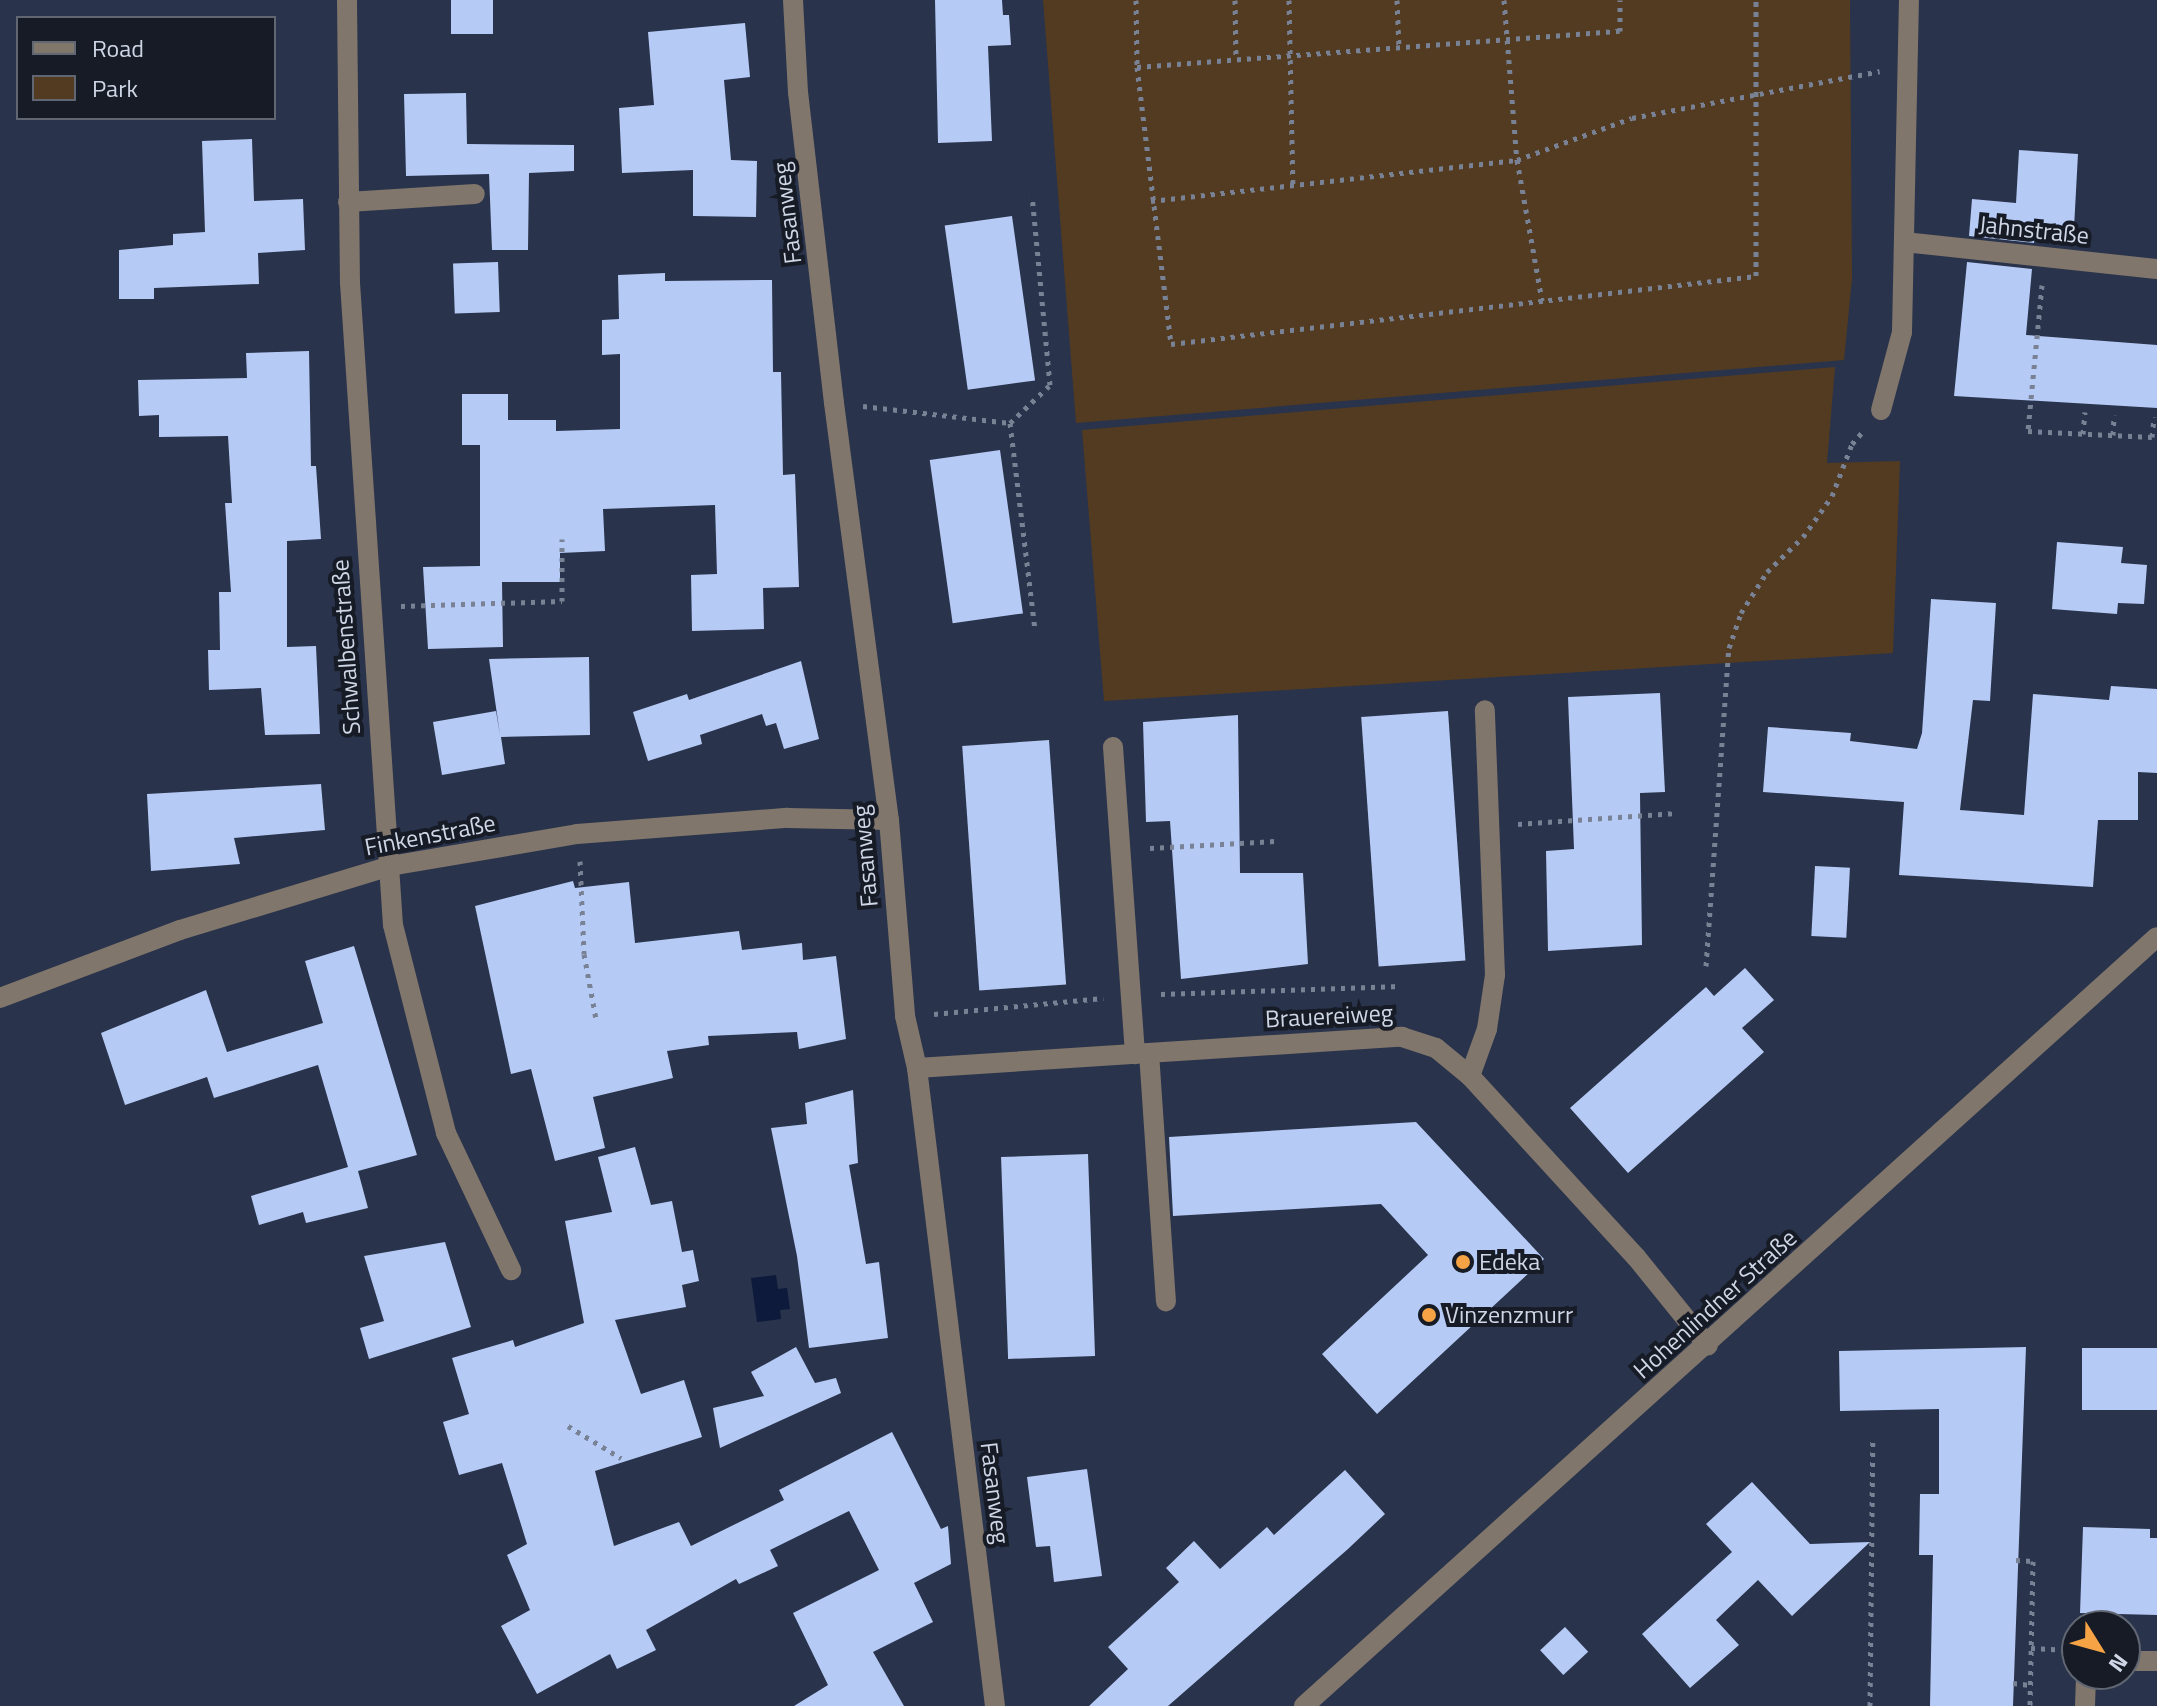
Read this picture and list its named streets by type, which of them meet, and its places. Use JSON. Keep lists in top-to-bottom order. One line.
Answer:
{"streets":{"street":["Fasanweg","Jahnstraße","Schwalbenstraße","Finkenstraße","Brauereiweg","Hohenlindner Straße"]},"crossings":[["Fasanweg","Finkenstraße"],["Fasanweg","Brauereiweg"],["Schwalbenstraße","Finkenstraße"],["Brauereiweg","Hohenlindner Straße"]],"places":["Edeka","Vinzenzmurr"],"legend":["Road","Park"],"north":"bottom right"}
